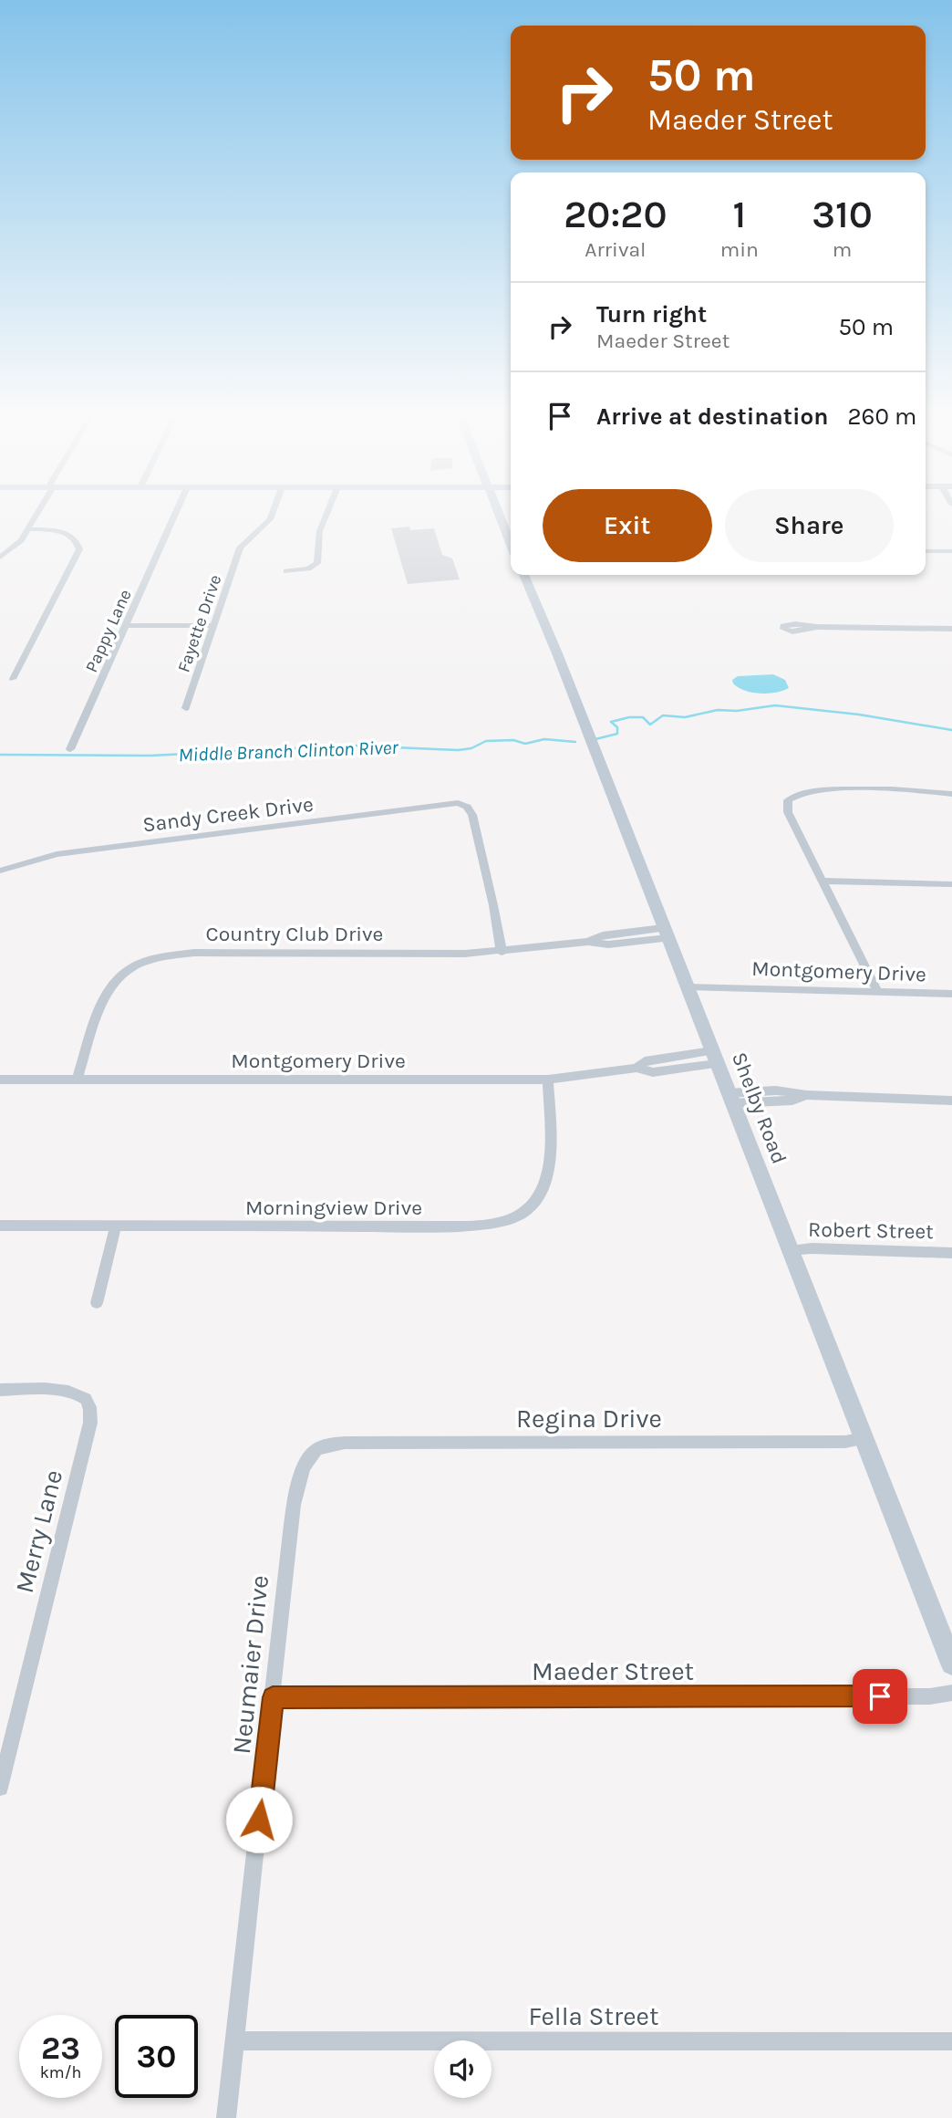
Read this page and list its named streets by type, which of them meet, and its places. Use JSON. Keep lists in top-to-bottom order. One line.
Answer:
{"streets":{"street":["Fayette Drive","Pappy Lane","Sandy Creek Drive","Country Club Drive","Montgomery Drive","Shelby Road","Morningview Drive","Robert Street","Regina Drive","Merry Lane","Neumaier Drive","Maeder Street","Fella Street"]},"crossings":[["Sandy Creek Drive","Country Club Drive"],["Country Club Drive","Montgomery Drive"],["Country Club Drive","Shelby Road"],["Montgomery Drive","Shelby Road"],["Montgomery Drive","Morningview Drive"],["Shelby Road","Robert Street"],["Shelby Road","Regina Drive"],["Regina Drive","Neumaier Drive"],["Neumaier Drive","Maeder Street"],["Neumaier Drive","Fella Street"]],"water":["Middle Branch Clinton River"],"page":{"turn":["50 m","Maeder Street"],"eta":["20:20","Arrival","1","min","310","m"],"list":[{"name":"Turn right","note":"Maeder Street","value":"50 m"},{"name":"Arrive at destination","value":"260 m"}],"buttons":["Exit","Share"],"speed":"23 km/h","limit":"30"}}
